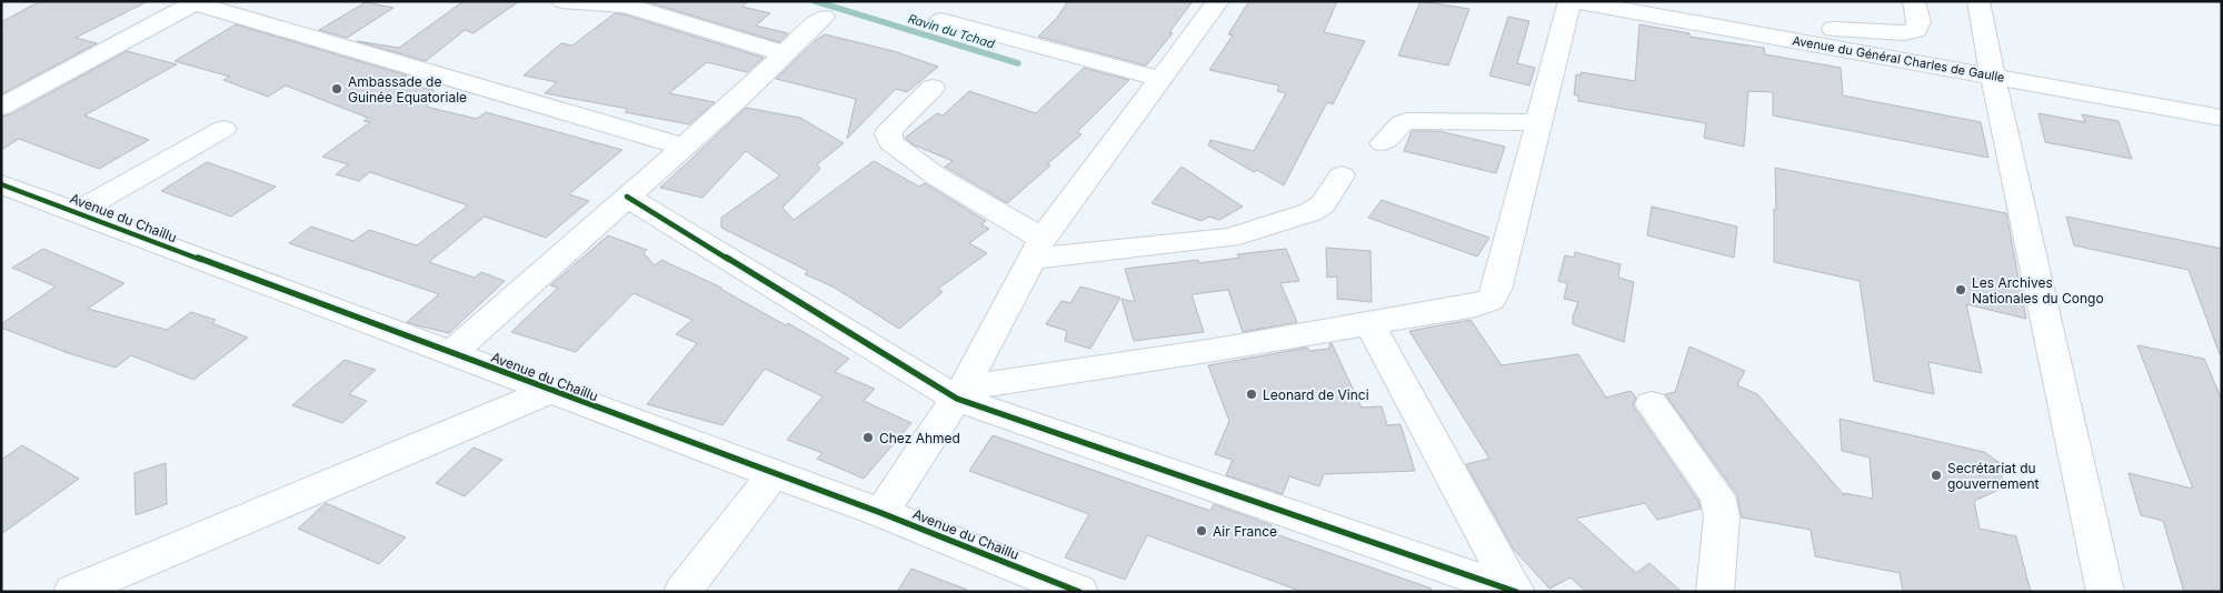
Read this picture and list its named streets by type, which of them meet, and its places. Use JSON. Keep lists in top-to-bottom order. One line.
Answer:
{"streets":{"street":["Avenue du Général Charles de Gaulle","Avenue du Chaillu"]},"water":["Ravin du Tchad"],"places":["Ambassade de Guinée Equatoriale","Les Archives Nationales du Congo","Leonard de Vinci","Chez Ahmed","Secrétariat du gouvernement","Air France"]}
